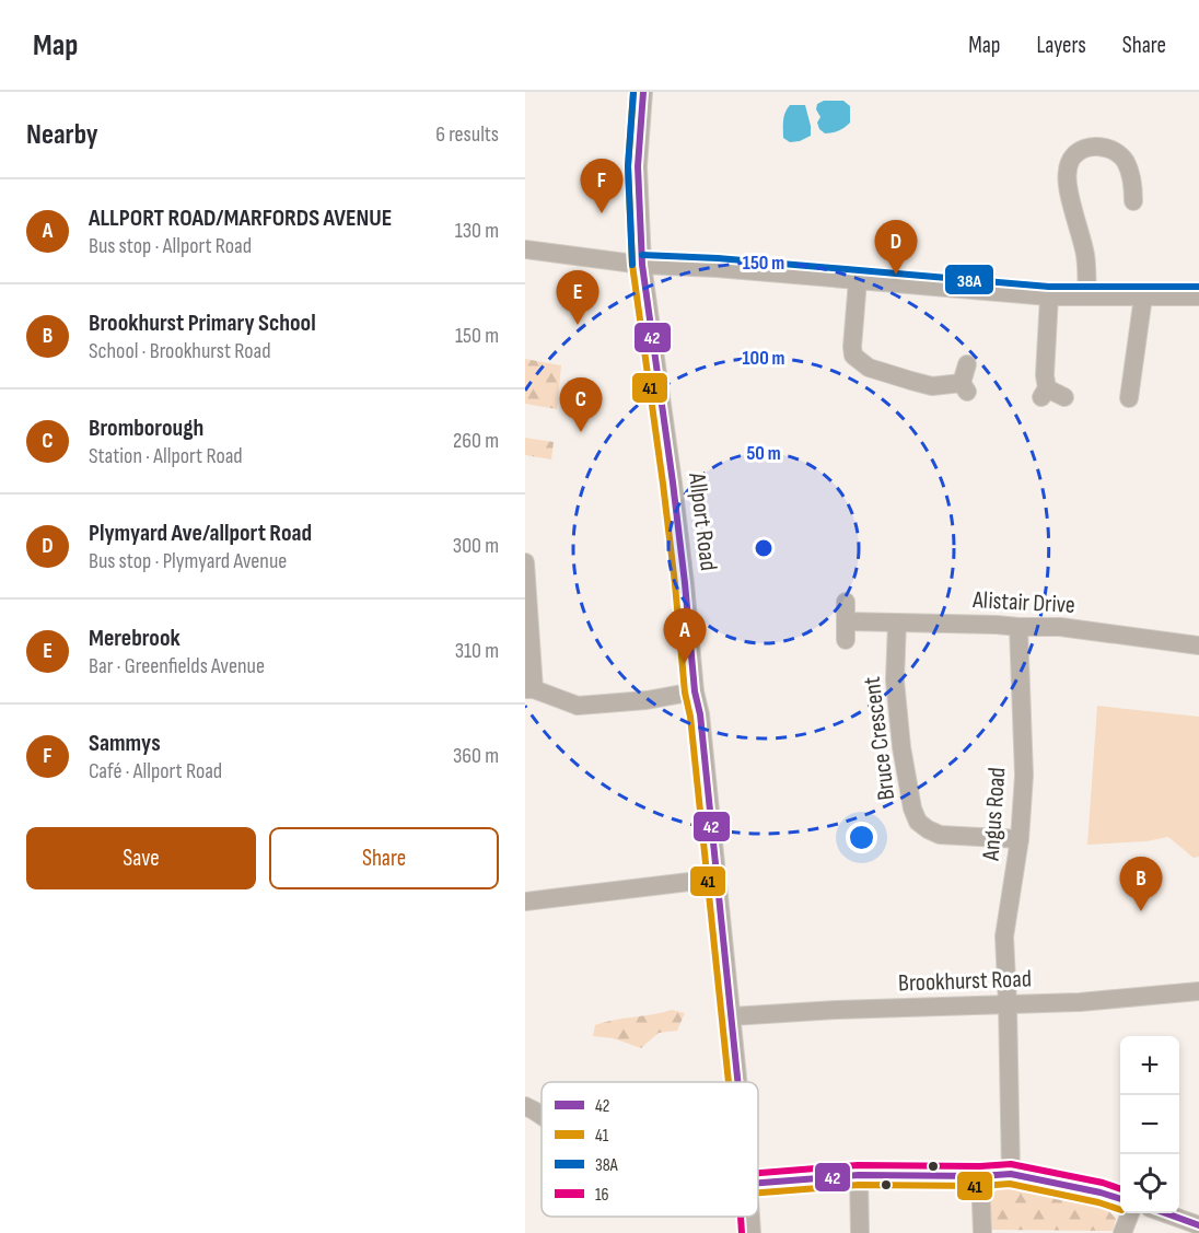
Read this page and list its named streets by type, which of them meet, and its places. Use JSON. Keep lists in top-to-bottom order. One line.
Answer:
{"streets":{"street":["Allport Road","Alistair Drive","Bruce Crescent","Angus Road","Brookhurst Road"]},"crossings":[["Allport Road","Brookhurst Road"],["Alistair Drive","Bruce Crescent"],["Alistair Drive","Angus Road"],["Bruce Crescent","Angus Road"],["Angus Road","Brookhurst Road"]],"lines":["transit line 42","transit line 41","transit line 38A","transit line 16"],"legend":["42","41","38A","16"],"page":{"header":"Map","nav":["Map","Layers","Share"],"heading":["Nearby","6 results"],"pins":["F","D","E","C","A","B"],"list":[{"mark":"A","name":"ALLPORT ROAD/MARFORDS AVENUE","note":"Bus stop · Allport Road","value":"130 m"},{"mark":"B","name":"Brookhurst Primary School","note":"School · Brookhurst Road","value":"150 m"},{"mark":"C","name":"Bromborough","note":"Station · Allport Road","value":"260 m"},{"mark":"D","name":"Plymyard Ave/allport Road","note":"Bus stop · Plymyard Avenue","value":"300 m"},{"mark":"E","name":"Merebrook","note":"Bar · Greenfields Avenue","value":"310 m"},{"mark":"F","name":"Sammys","note":"Café · Allport Road","value":"360 m"}],"buttons":["Save","Share"],"map_buttons":["+","−"]},"rings":["150 m","100 m","50 m"]}
